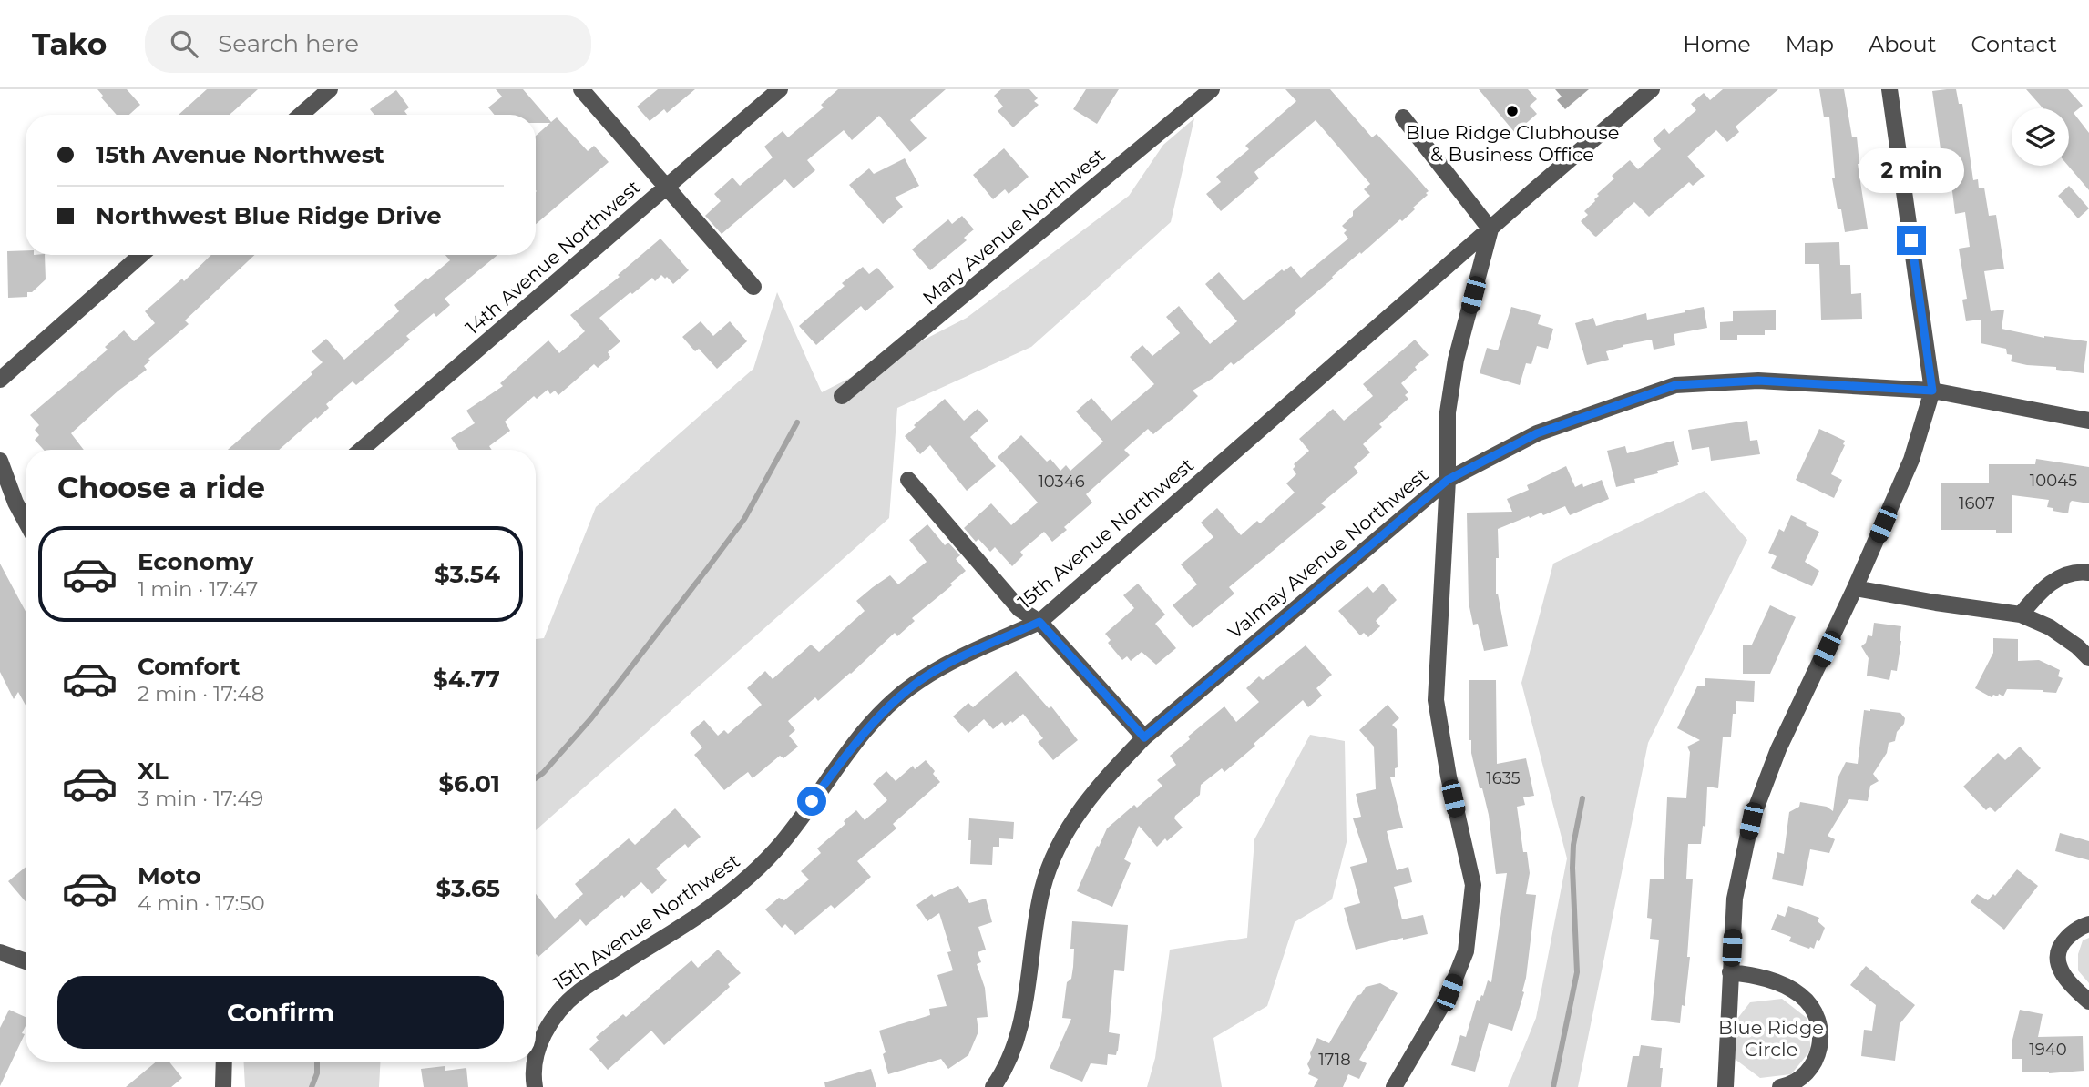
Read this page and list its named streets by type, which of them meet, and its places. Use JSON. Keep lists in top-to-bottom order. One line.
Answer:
{"streets":{"street":["Mary Avenue Northwest","14th Avenue Northwest","15th Avenue Northwest","Valmay Avenue Northwest"]},"parks":["Blue Ridge Circle"],"places":["Blue Ridge Clubhouse & Business Office"],"house_numbers":["10045","10346","1607","1635","1940","1718"],"page":{"header":"Tako","search":"Search here","nav":["Home","Map","About","Contact"],"banner":["15th Avenue Northwest","Northwest Blue Ridge Drive"],"bubble":"2 min","heading":"Choose a ride","list":[{"name":"Economy","note":"1 min · 17:47","value":"$3.54"},{"name":"Comfort","note":"2 min · 17:48","value":"$4.77"},{"name":"XL","note":"3 min · 17:49","value":"$6.01"},{"name":"Moto","note":"4 min · 17:50","value":"$3.65"}],"buttons":"Confirm"}}
